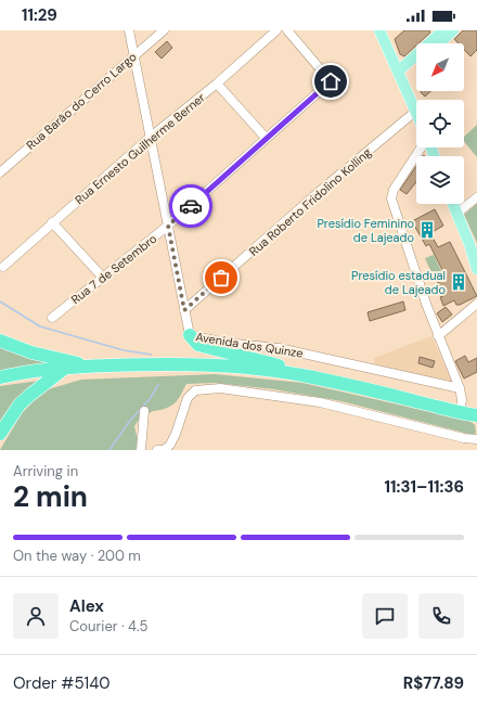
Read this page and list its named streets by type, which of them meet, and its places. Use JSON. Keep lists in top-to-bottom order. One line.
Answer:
{"streets":{"street":["Rua Barão do Cerro Largo","Rua Ernesto Guilherme Berner","Rua Roberto Fridolino Kolling","Rua 7 de Setembro","Avenida dos Quinze"]},"crossings":[["Rua Barão do Cerro Largo","Avenida dos Quinze"],["Rua Ernesto Guilherme Berner","Avenida dos Quinze"],["Rua Roberto Fridolino Kolling","Avenida dos Quinze"],["Rua 7 de Setembro","Avenida dos Quinze"]],"places":{"building":["Presídio Feminino de Lajeado","Presídio estadual de Lajeado"]},"north":"bottom left","page":{"status":"11:29","heading":["2 min","Arriving in","11:31–11:36"],"panel":["Alex","Courier · 4.5","Order #5140","R$77.89"],"bar":"On the way · 200 m"}}
